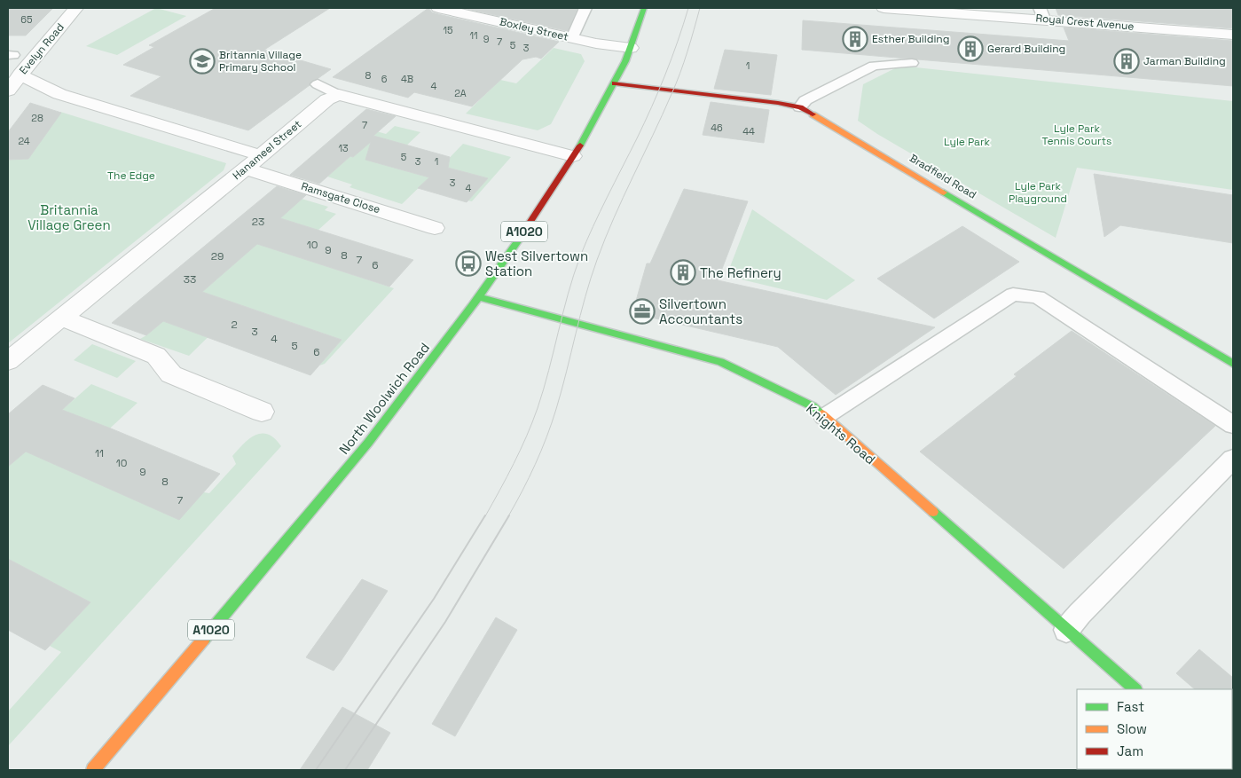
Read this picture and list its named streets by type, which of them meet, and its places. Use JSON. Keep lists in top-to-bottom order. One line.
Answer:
{"streets":{"street":["Royal Crest Avenue","Boxley Street","Evelyn Road","Hanameel Street","Bradfield Road","Ramsgate Close","A1020","North Woolwich Road","Knights Road"]},"crossings":[["Boxley Street","North Woolwich Road"],["Evelyn Road","Ramsgate Close"],["Hanameel Street","Ramsgate Close"],["Bradfield Road","North Woolwich Road"],["North Woolwich Road","Knights Road"]],"parks":["Lyle Park Tennis Courts","Lyle Park","The Edge","Lyle Park Playground","Britannia Village Green"],"places":{"building":["Esther Building","Gerard Building","Jarman Building","The Refinery"],"school or university":["Britannia Village Primary School"],"bus stop":["West Silvertown Station"],"office":["Silvertown Accountants"]},"house_numbers":["65","15","11","9","7","5","3","1","8","6","4B","4","2A","28","7","46","44","24","13","5","3","1","3","4","23","10","9","8","29","7","6","33","2","3","4","5","6","11","10","9","8","7"],"legend":["Fast","Slow","Jam"]}
